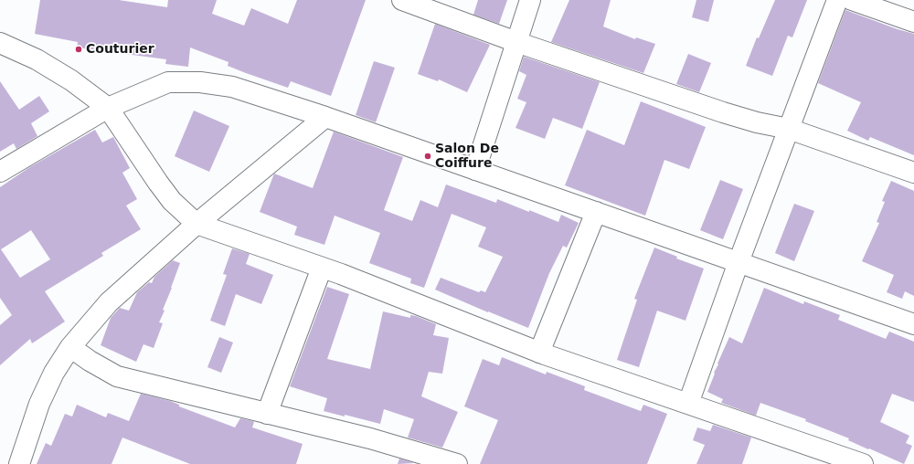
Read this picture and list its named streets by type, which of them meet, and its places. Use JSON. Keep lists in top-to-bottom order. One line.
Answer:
{"places":["Couturier","Salon De Coiffure"]}
